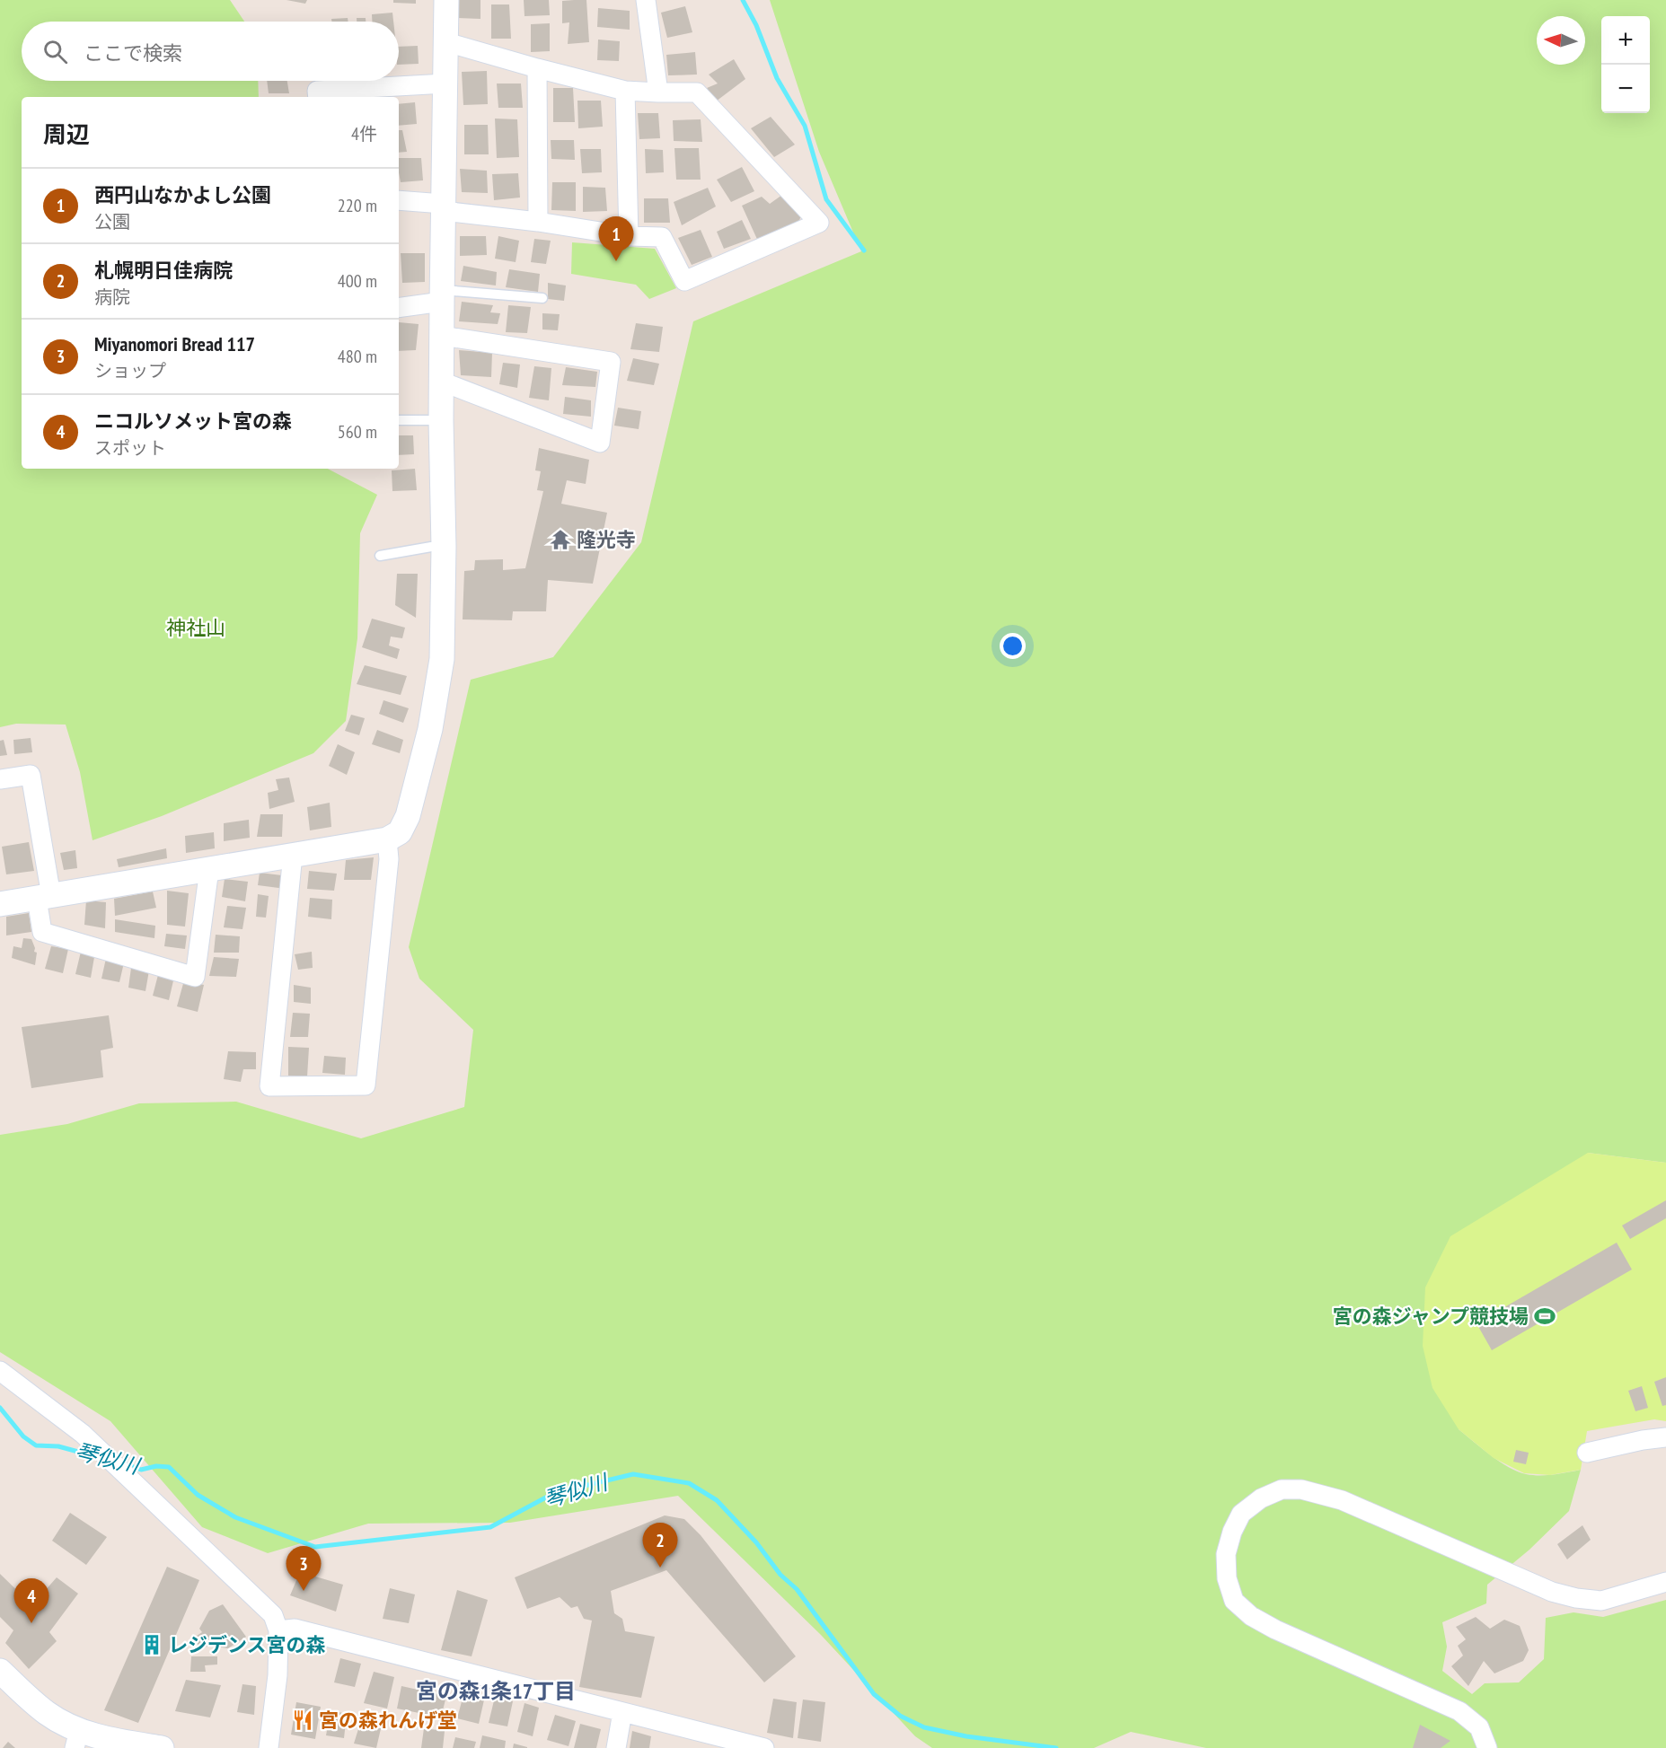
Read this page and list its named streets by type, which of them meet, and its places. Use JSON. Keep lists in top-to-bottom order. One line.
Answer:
{"districts":["宮の森1条17丁目"],"water":["琴似川"],"parks":["神社山"],"places":{"temple":["隆光寺"],"sports":["宮の森ジャンプ競技場"],"building":["レジデンス宮の森"],"restaurant":["宮の森れんげ堂"]},"north":"left","page":{"map_buttons":["+","−"],"search":"ここで検索","heading":["周辺","4件"],"list":[{"mark":"1","name":"西円山なかよし公園","note":"公園","value":"220 m"},{"mark":"2","name":"札幌明日佳病院","note":"病院","value":"400 m"},{"mark":"3","name":"Miyanomori Bread 117","note":"ショップ","value":"480 m"},{"mark":"4","name":"ニコルソメット宮の森","note":"スポット","value":"560 m"}],"pins":["1","2","3","4"]}}
